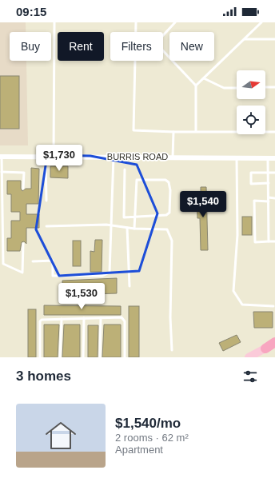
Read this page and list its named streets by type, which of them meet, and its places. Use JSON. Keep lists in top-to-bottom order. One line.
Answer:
{"streets":{"street":["BURRIS ROAD"]},"north":"right","page":{"status":"09:15","chip":["Buy","Rent","Filters","New"],"price":["$1,730","$1,540","$1,530"],"heading":"3 homes","list":[{"name":"$1,540/mo","note":"2 rooms · 62 m² · Apartment"}]}}
